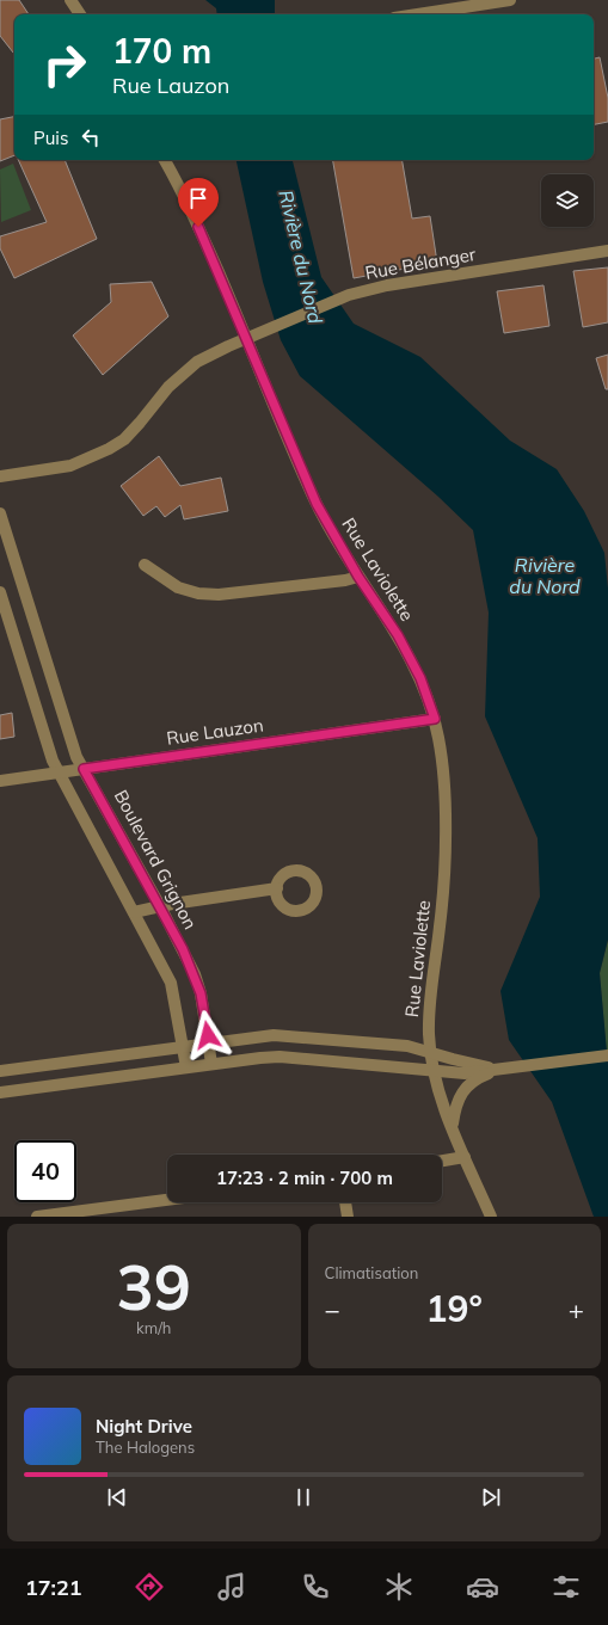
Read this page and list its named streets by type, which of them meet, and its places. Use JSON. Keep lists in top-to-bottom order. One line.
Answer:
{"streets":{"street":["Rue Bélanger","Rue Laviolette","Rue Lauzon","Boulevard Grignon"]},"crossings":[["Rue Bélanger","Rue Laviolette"],["Rue Laviolette","Rue Lauzon"],["Rue Lauzon","Boulevard Grignon"]],"water":["Rivière du Nord"],"page":{"turn":["170 m","Rue Lauzon"],"then":"Puis","limit":"40","trip":"17:23 · 2 min · 700 m","tile":[["39","km/h"],"Climatisation"],"heat":["−","19°","+"],"song":["Night Drive","The Halogens"],"tabs":"17:21"}}
